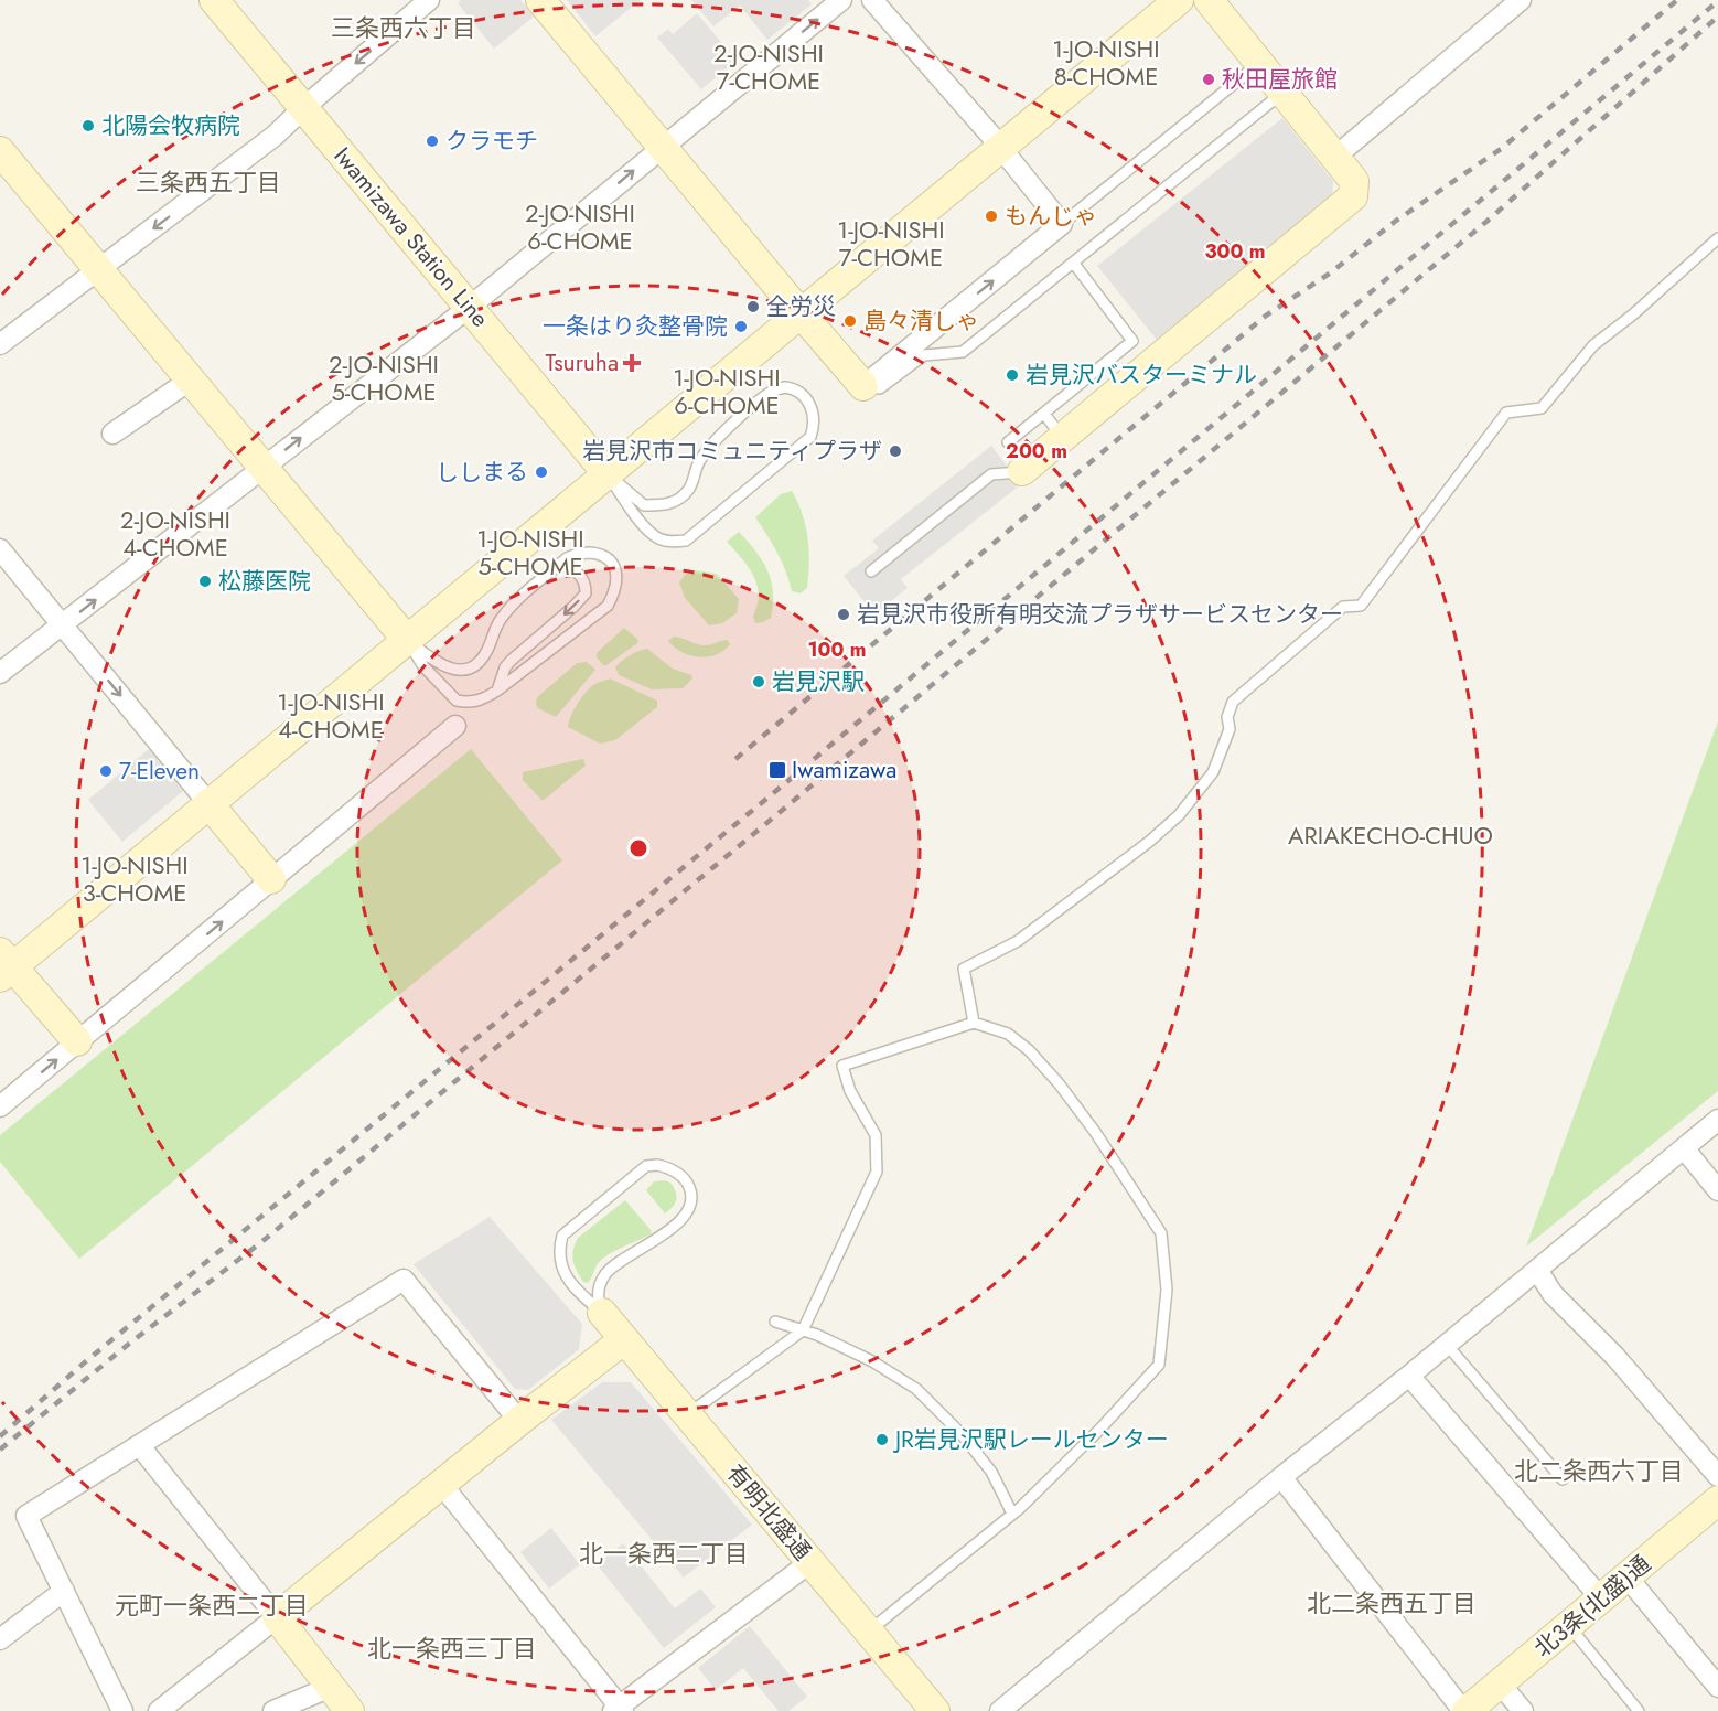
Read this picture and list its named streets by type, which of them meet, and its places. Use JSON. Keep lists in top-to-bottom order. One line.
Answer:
{"streets":{"street":["Iwamizawa Station Line","有明北盛通","北3条(北盛)通"]},"districts":["三条西六丁目","1-JO-NISHI 8-CHOME","2-JO-NISHI 7-CHOME","三条西五丁目","2-JO-NISHI 6-CHOME","1-JO-NISHI 7-CHOME","2-JO-NISHI 5-CHOME","1-JO-NISHI 6-CHOME","2-JO-NISHI 4-CHOME","1-JO-NISHI 5-CHOME","1-JO-NISHI 4-CHOME","ARIAKECHO-CHUO","1-JO-NISHI 3-CHOME","北二条西六丁目","北一条西二丁目","北二条西五丁目","元町一条西二丁目","北一条西三丁目"],"places":{"other":["秋田屋旅館","北陽会牧病院","クラモチ","もんじゃ","全労災","島々清しゃ","一条はり灸整骨院","岩見沢バスターミナル","岩見沢市コミュニティプラザ","ししまる","松藤医院","岩見沢市役所有明交流プラザサービスセンター","岩見沢駅","7-Eleven","JR岩見沢駅レールセンター"],"health":["Tsuruha"],"transit":["Iwamizawa"]},"rings":["300 m","200 m","100 m"]}
